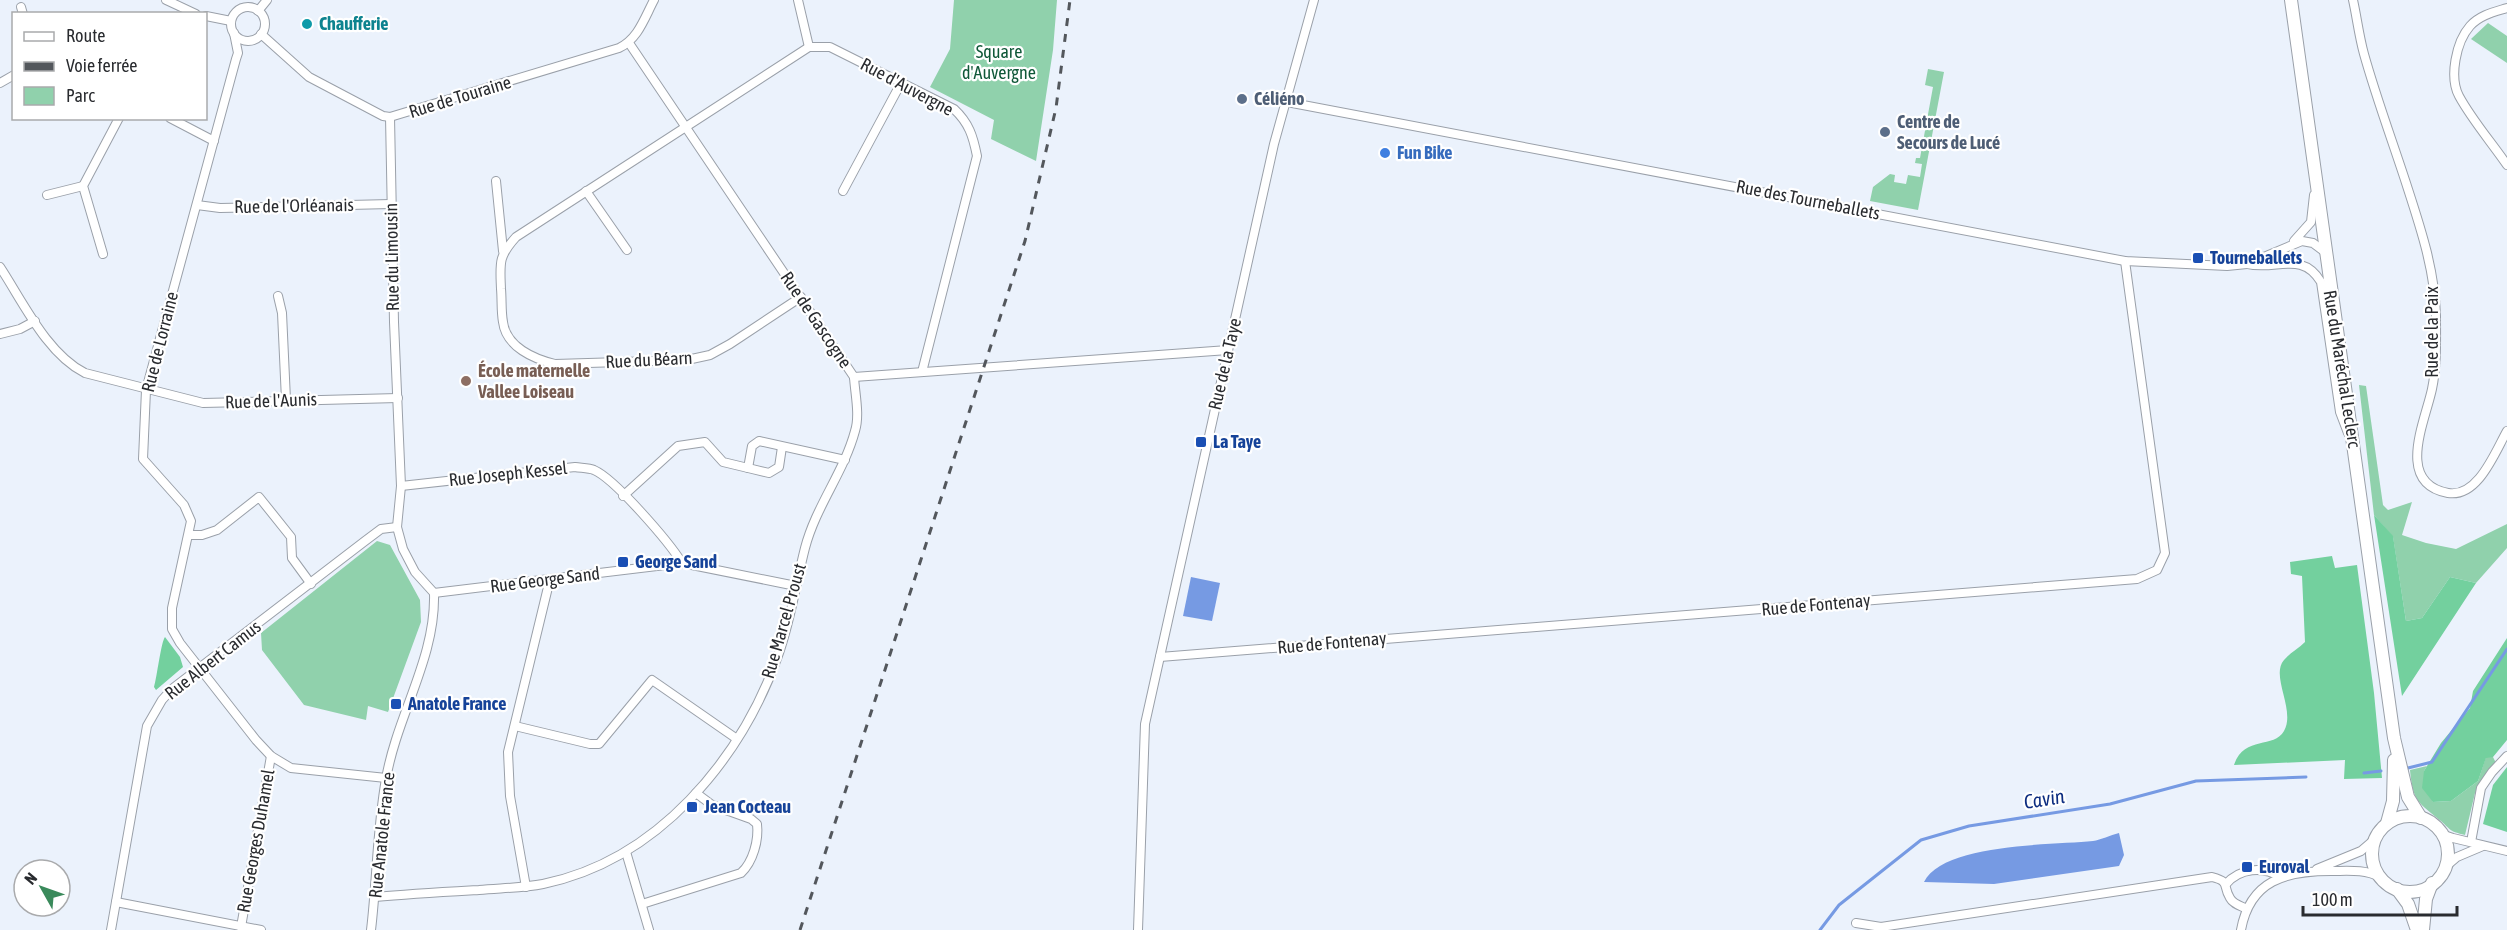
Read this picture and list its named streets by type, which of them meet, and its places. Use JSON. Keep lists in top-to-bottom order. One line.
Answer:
{"streets":{"main road":["Rue du Maréchal Leclerc"],"street":["Rue d'Auvergne","Rue de Touraine","Rue des Tourneballets","Rue de l'Orléanais","Rue du Limousin","Rue de Gascogne","Rue de la Paix","Rue de Lorraine","Rue du Béarn","Rue de la Taye","Rue de l'Aunis","Rue Joseph Kessel","Rue George Sand","Rue de Fontenay","Rue Marcel Proust","Rue Albert Camus","Rue Anatole France","Rue Georges Duhamel"]},"crossings":[["Rue d'Auvergne","Rue de Gascogne"],["Rue de Touraine","Rue du Limousin"],["Rue de Touraine","Rue de Gascogne"],["Rue de Touraine","Rue de Lorraine"],["Rue des Tourneballets","Rue de la Taye"],["Rue des Tourneballets","Rue de Fontenay"],["Rue de l'Orléanais","Rue du Limousin"],["Rue de l'Orléanais","Rue de Lorraine"],["Rue du Limousin","Rue de l'Aunis"],["Rue de Gascogne","Rue du Béarn"],["Rue de Gascogne","Rue de la Taye"],["Rue de Gascogne","Rue Marcel Proust"],["Rue de Lorraine","Rue de l'Aunis"],["Rue de Lorraine","Rue Albert Camus"],["Rue de Lorraine","Rue Georges Duhamel"],["Rue de la Taye","Rue de Fontenay"],["Rue Joseph Kessel","Rue George Sand"],["Rue George Sand","Rue Marcel Proust"],["Rue George Sand","Rue Anatole France"],["Rue Marcel Proust","Rue Anatole France"]],"water":["Cavin"],"parks":["Square d'Auvergne"],"places":{"other":["Chaufferie","Céliéno","Centre de Secours de Lucé","Fun Bike","École maternelle Vallee Loiseau"],"transit":["Tourneballets","La Taye","George Sand","Anatole France","Jean Cocteau","Euroval"]},"legend":["Route","Voie ferrée","Parc"],"scale_bar":"100 m","north":"top left"}
